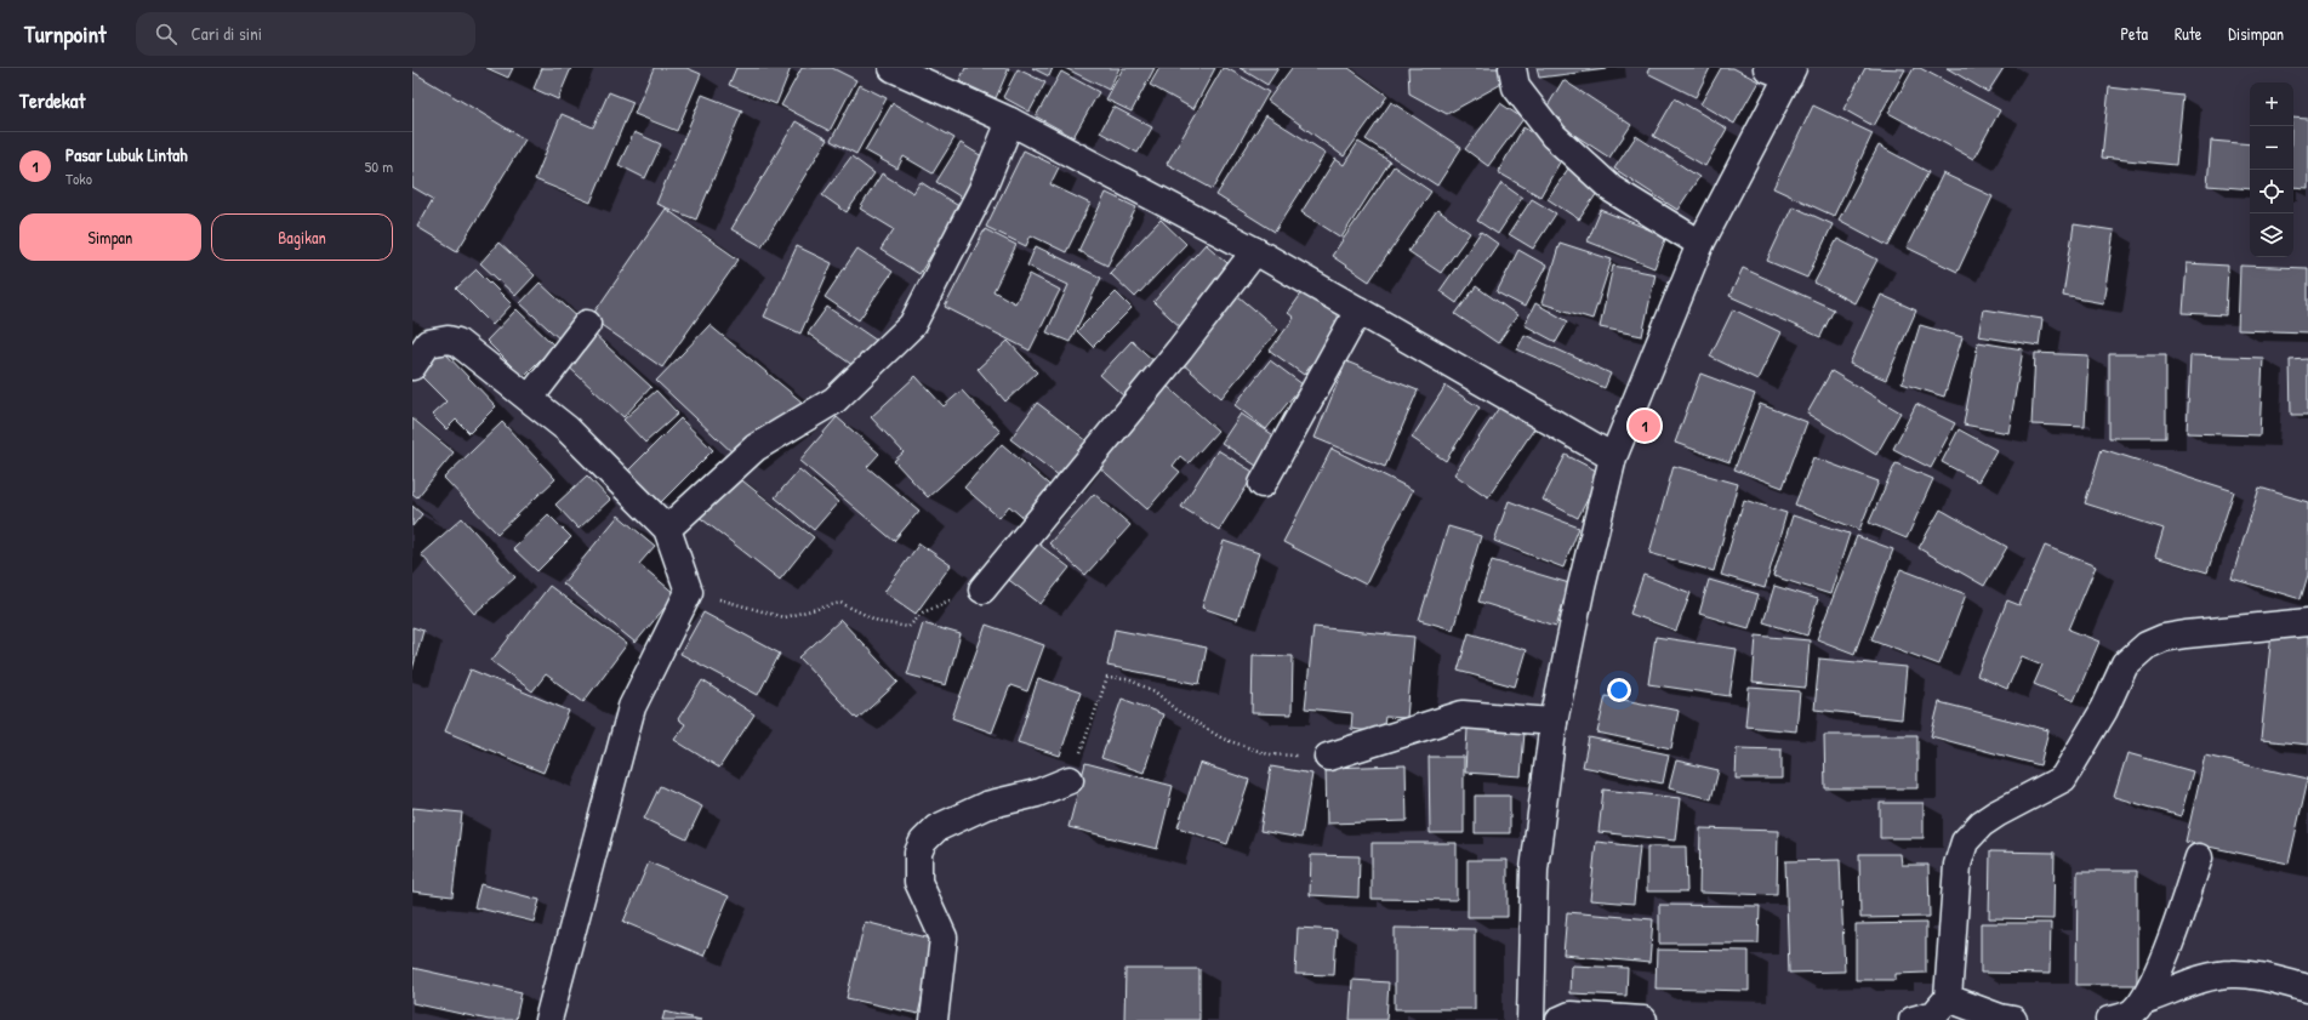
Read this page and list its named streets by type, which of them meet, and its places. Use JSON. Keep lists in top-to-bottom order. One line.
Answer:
{"page":{"header":"Turnpoint","search":"Cari di sini","nav":["Peta","Rute","Disimpan"],"heading":"Terdekat","map_buttons":["+","−"],"list":[{"mark":"1","name":"Pasar Lubuk Lintah","note":"Toko","value":"50 m"}],"buttons":["Simpan","Bagikan"],"pins":"1"}}
